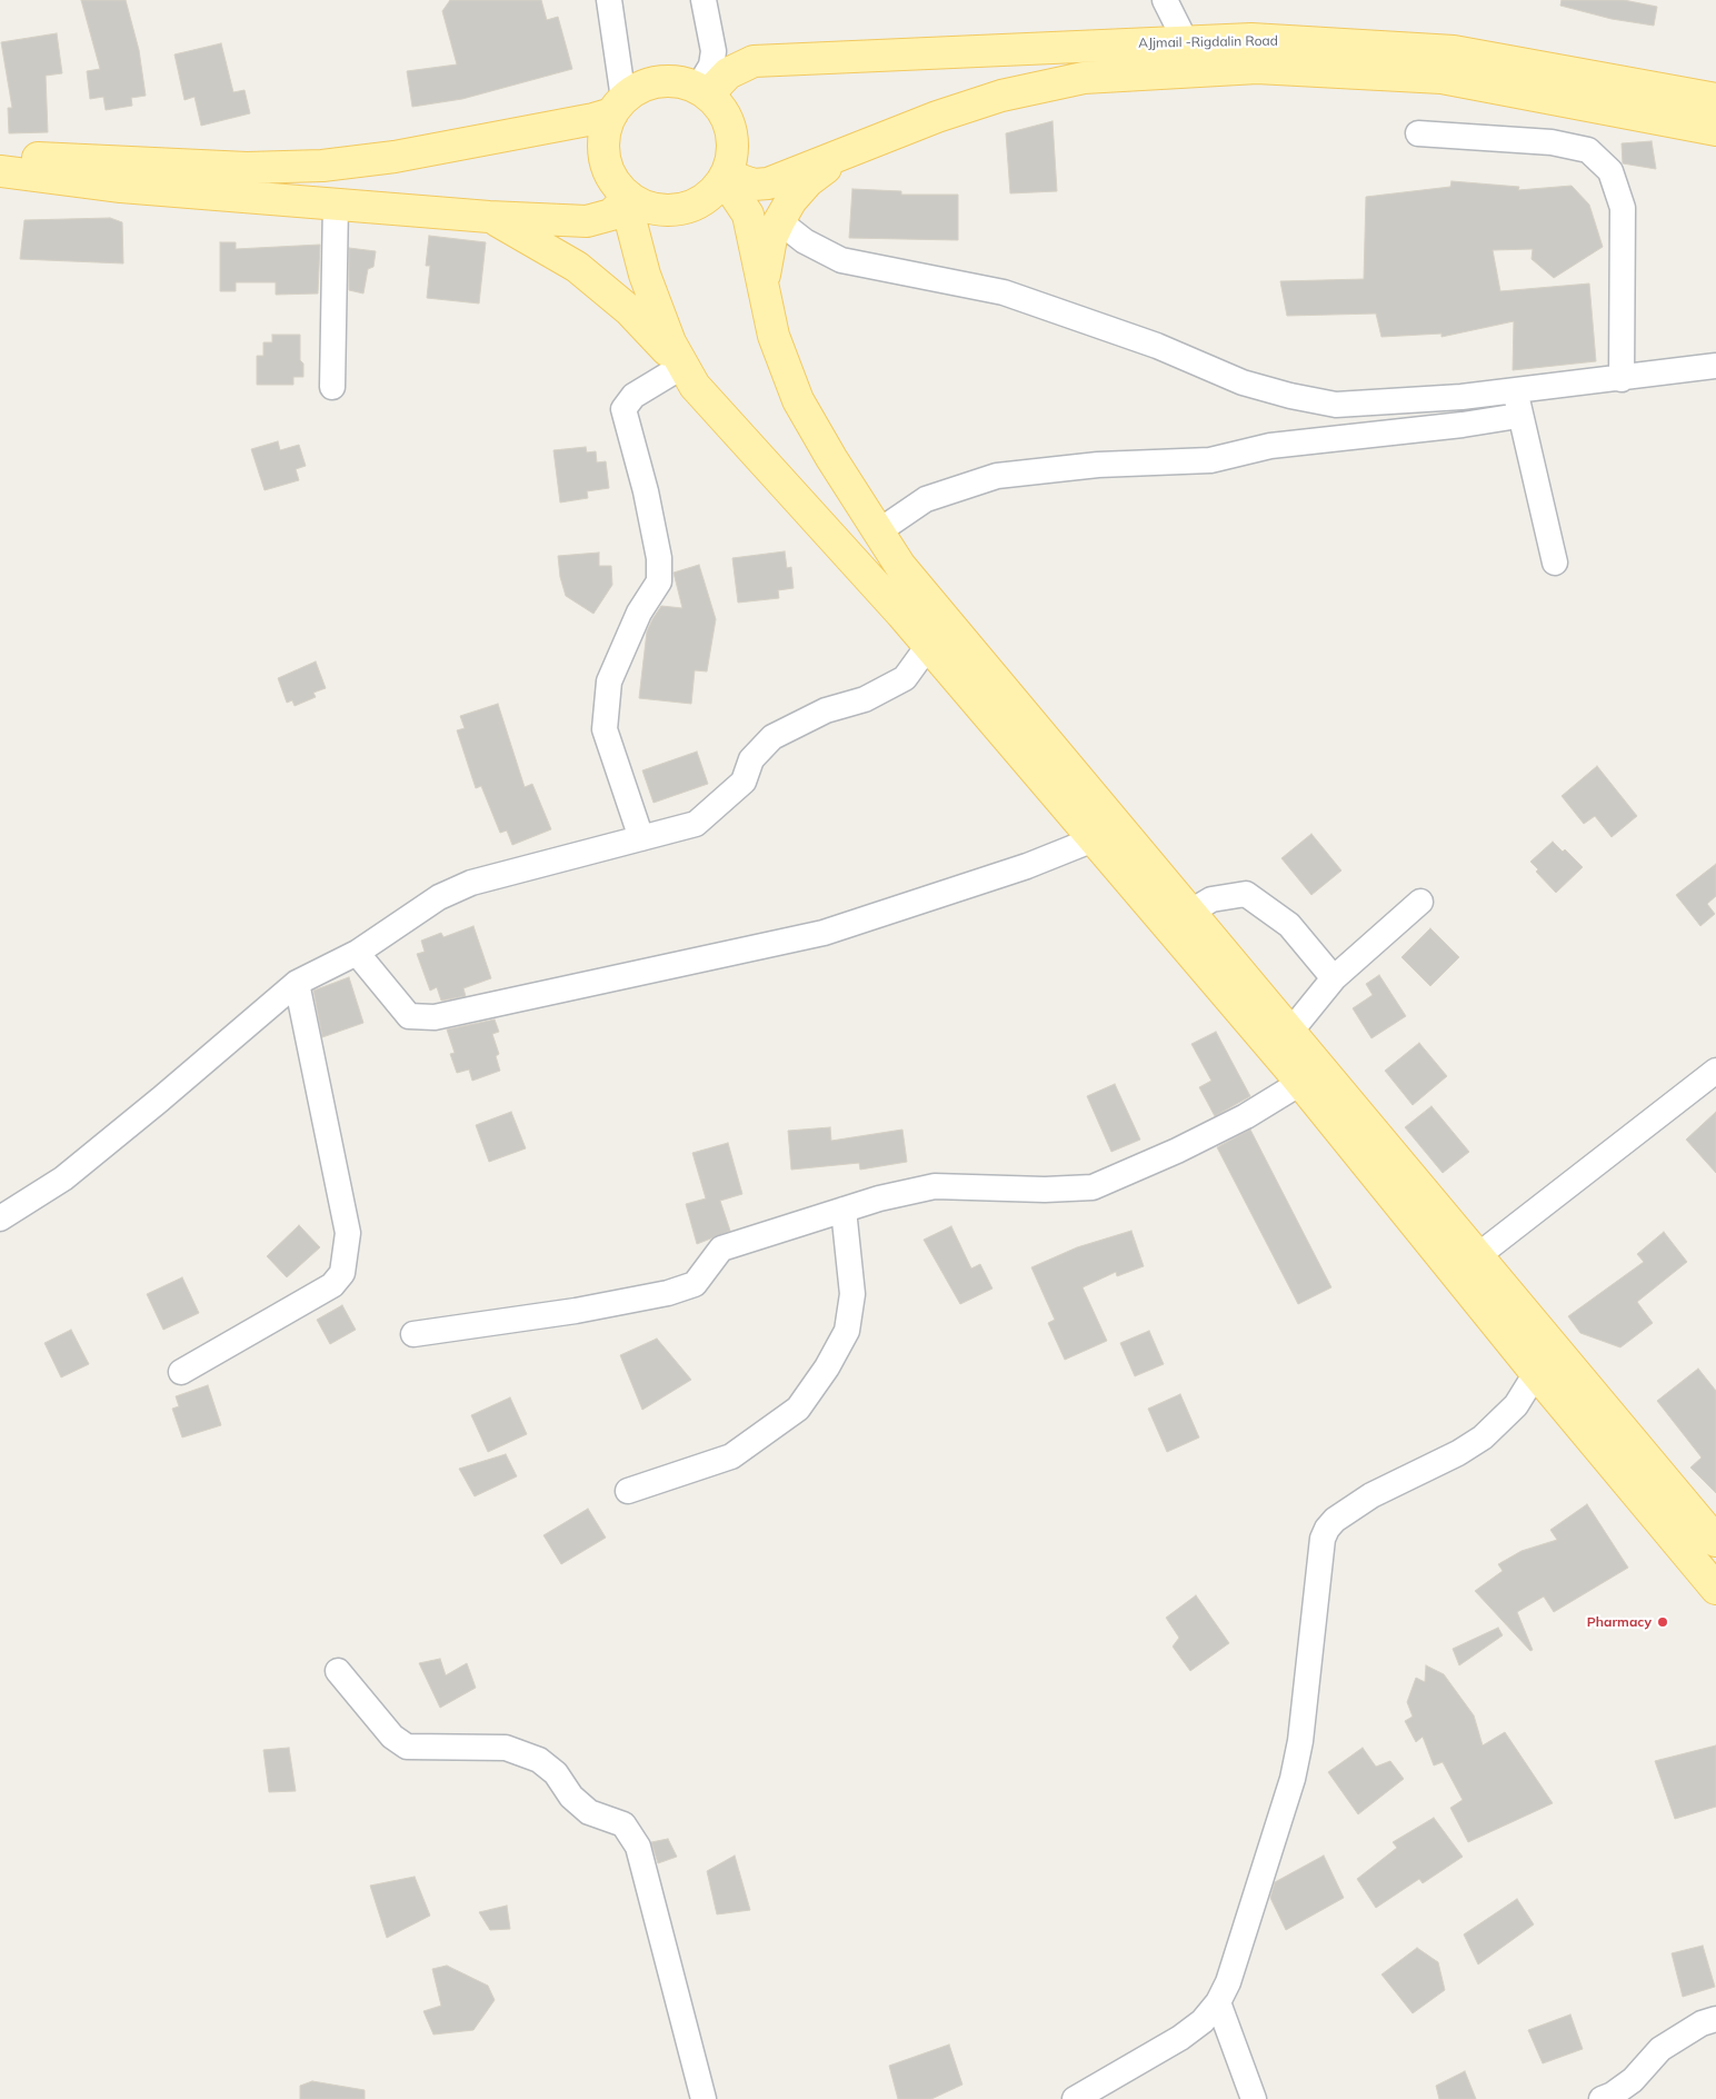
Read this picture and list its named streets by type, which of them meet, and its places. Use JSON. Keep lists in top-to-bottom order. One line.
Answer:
{"streets":{"main road":["AJjmail -Rigdalin Road"]},"places":["Pharmacy"]}
